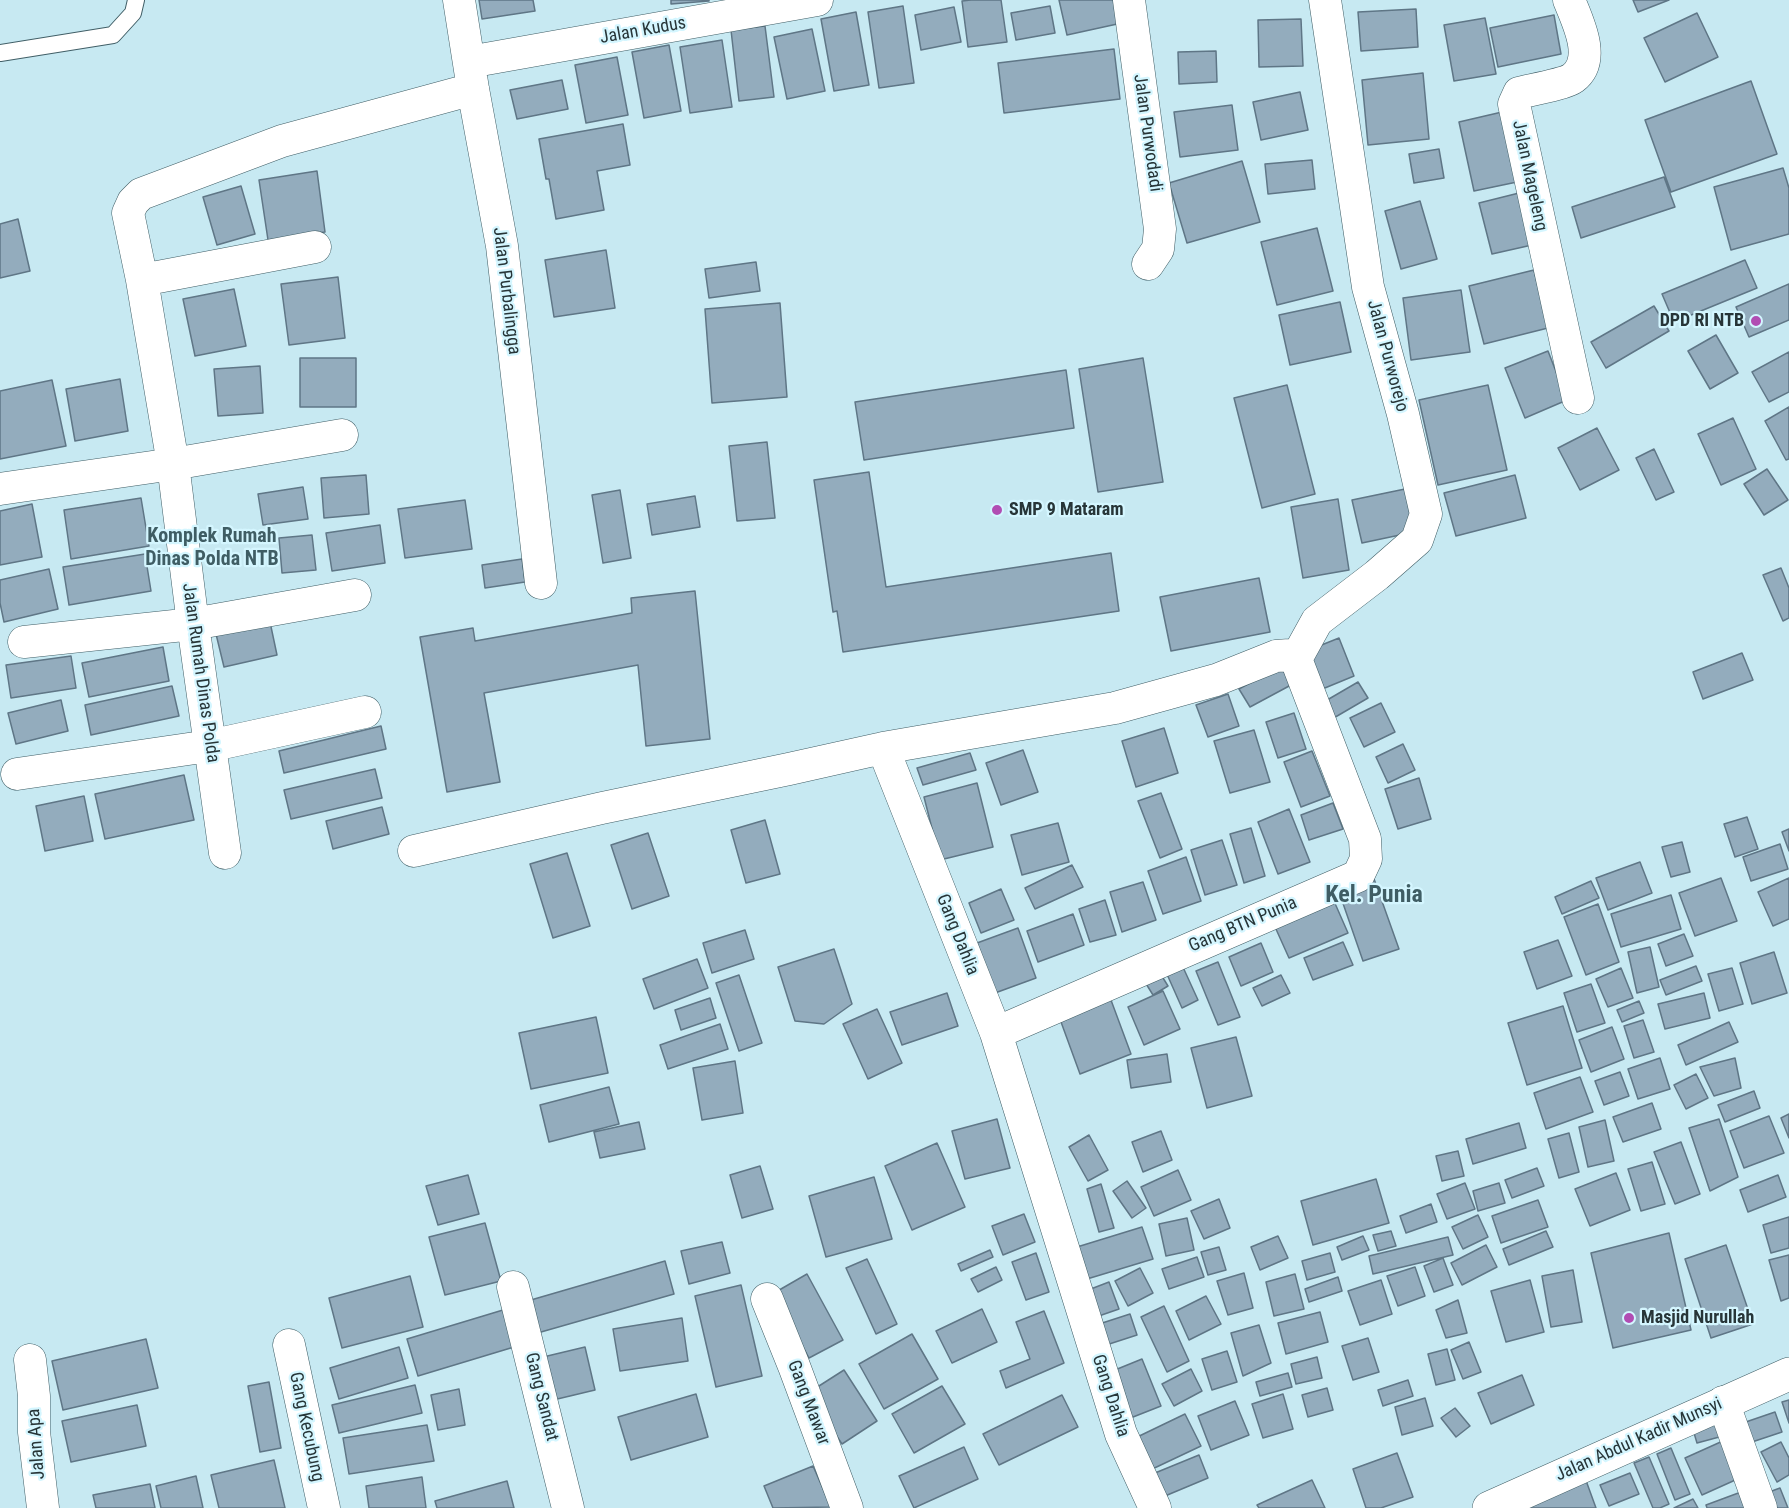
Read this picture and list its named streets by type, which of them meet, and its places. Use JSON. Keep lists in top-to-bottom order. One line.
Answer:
{"streets":{"street":["Jalan Kudus","Jalan Purwodadi","Jalan Mageleng","Jalan Purbalingga","Jalan Purworejo","Jalan Rumah Dinas Polda","Gang BTN Punia","Gang Dahlia","Gang Sandat","Gang Mawar","Gang Kecubung","Jalan Abdul Kadir Munsyi","Jalan Apa"]},"crossings":[["Jalan Kudus","Jalan Purbalingga"],["Jalan Kudus","Jalan Rumah Dinas Polda"],["Jalan Purworejo","Gang BTN Punia"],["Gang BTN Punia","Gang Dahlia"]],"districts":["Komplek Rumah Dinas Polda NTB","Kel. Punia"],"places":["DPD RI NTB","SMP 9 Mataram","Masjid Nurullah"]}
